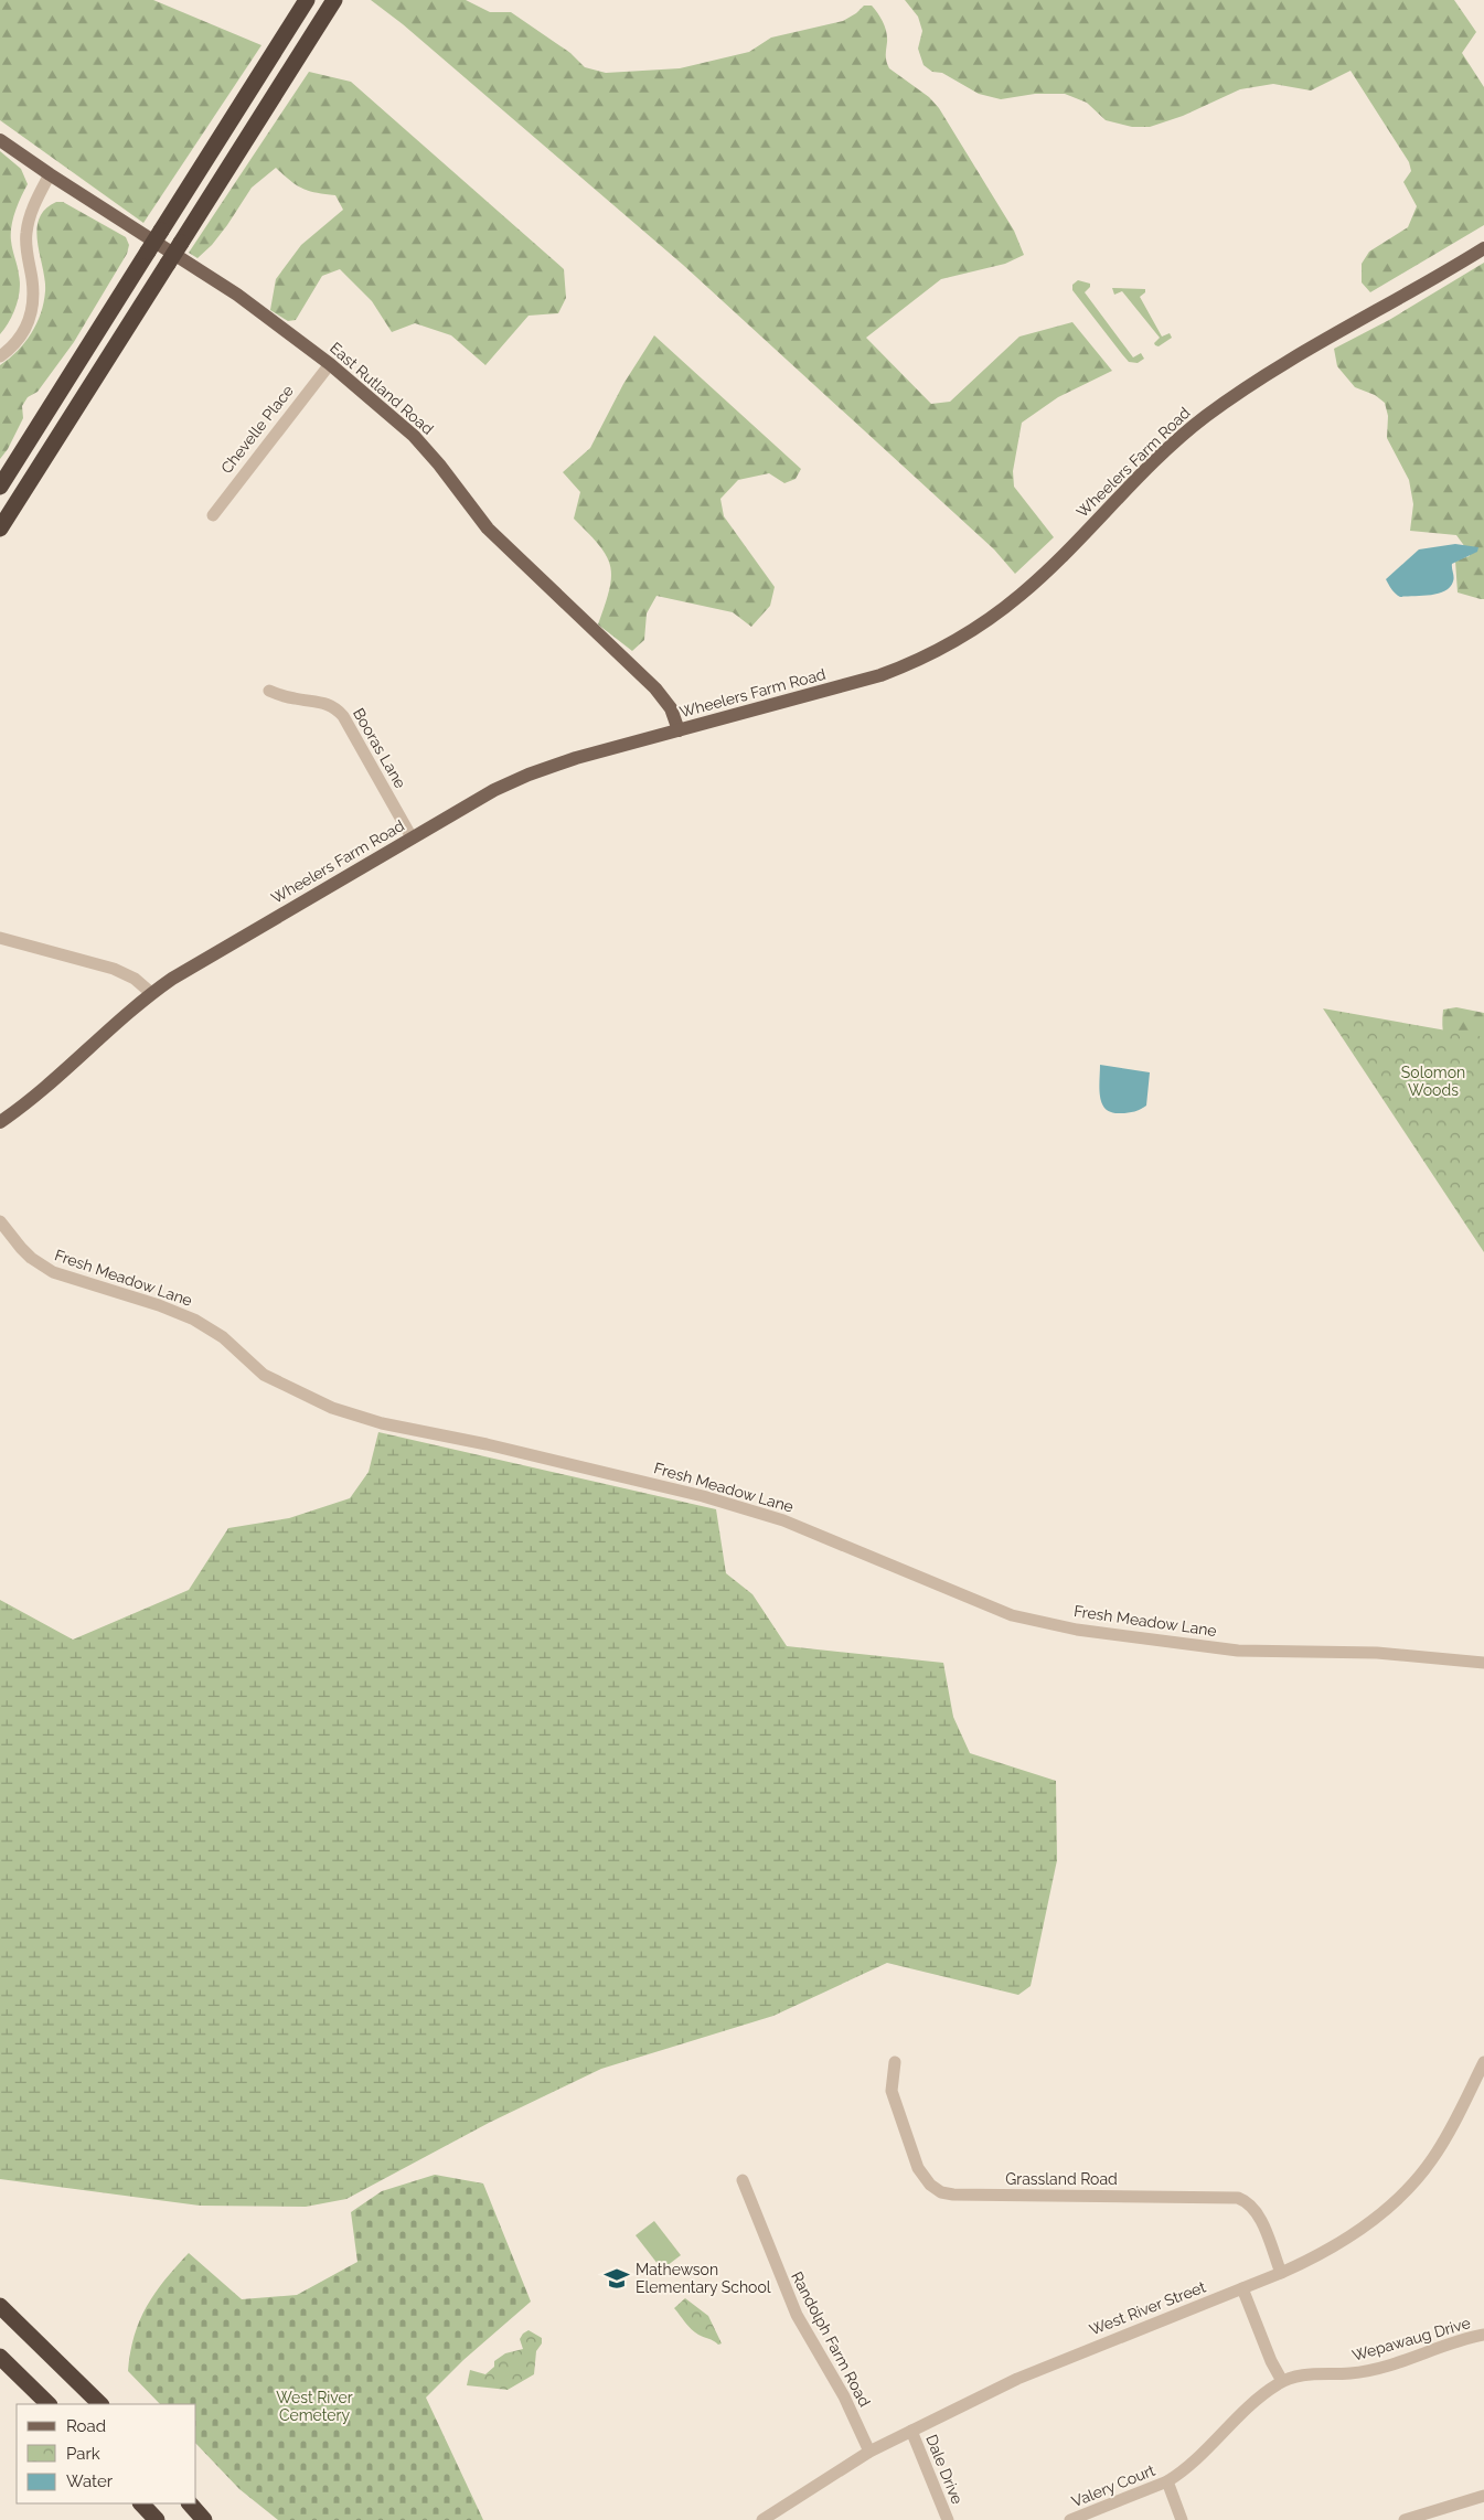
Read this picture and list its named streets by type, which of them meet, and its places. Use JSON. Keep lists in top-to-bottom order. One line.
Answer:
{"streets":{"main road":["East Rutland Road","Wheelers Farm Road"],"street":["Chevelle Place","Booras Lane","Fresh Meadow Lane","Grassland Road","West River Street","Randolph Farm Road","Wepawaug Drive","Dale Drive","Valery Court"]},"crossings":[["East Rutland Road","Chevelle Place"],["East Rutland Road","Wheelers Farm Road"],["Wheelers Farm Road","Booras Lane"],["Grassland Road","West River Street"],["West River Street","Randolph Farm Road"],["West River Street","Dale Drive"],["Wepawaug Drive","Valery Court"]],"parks":["Solomon Woods","West River Cemetery"],"places":{"school or university":["Mathewson Elementary School"]},"legend":["Road","Park","Water"]}
